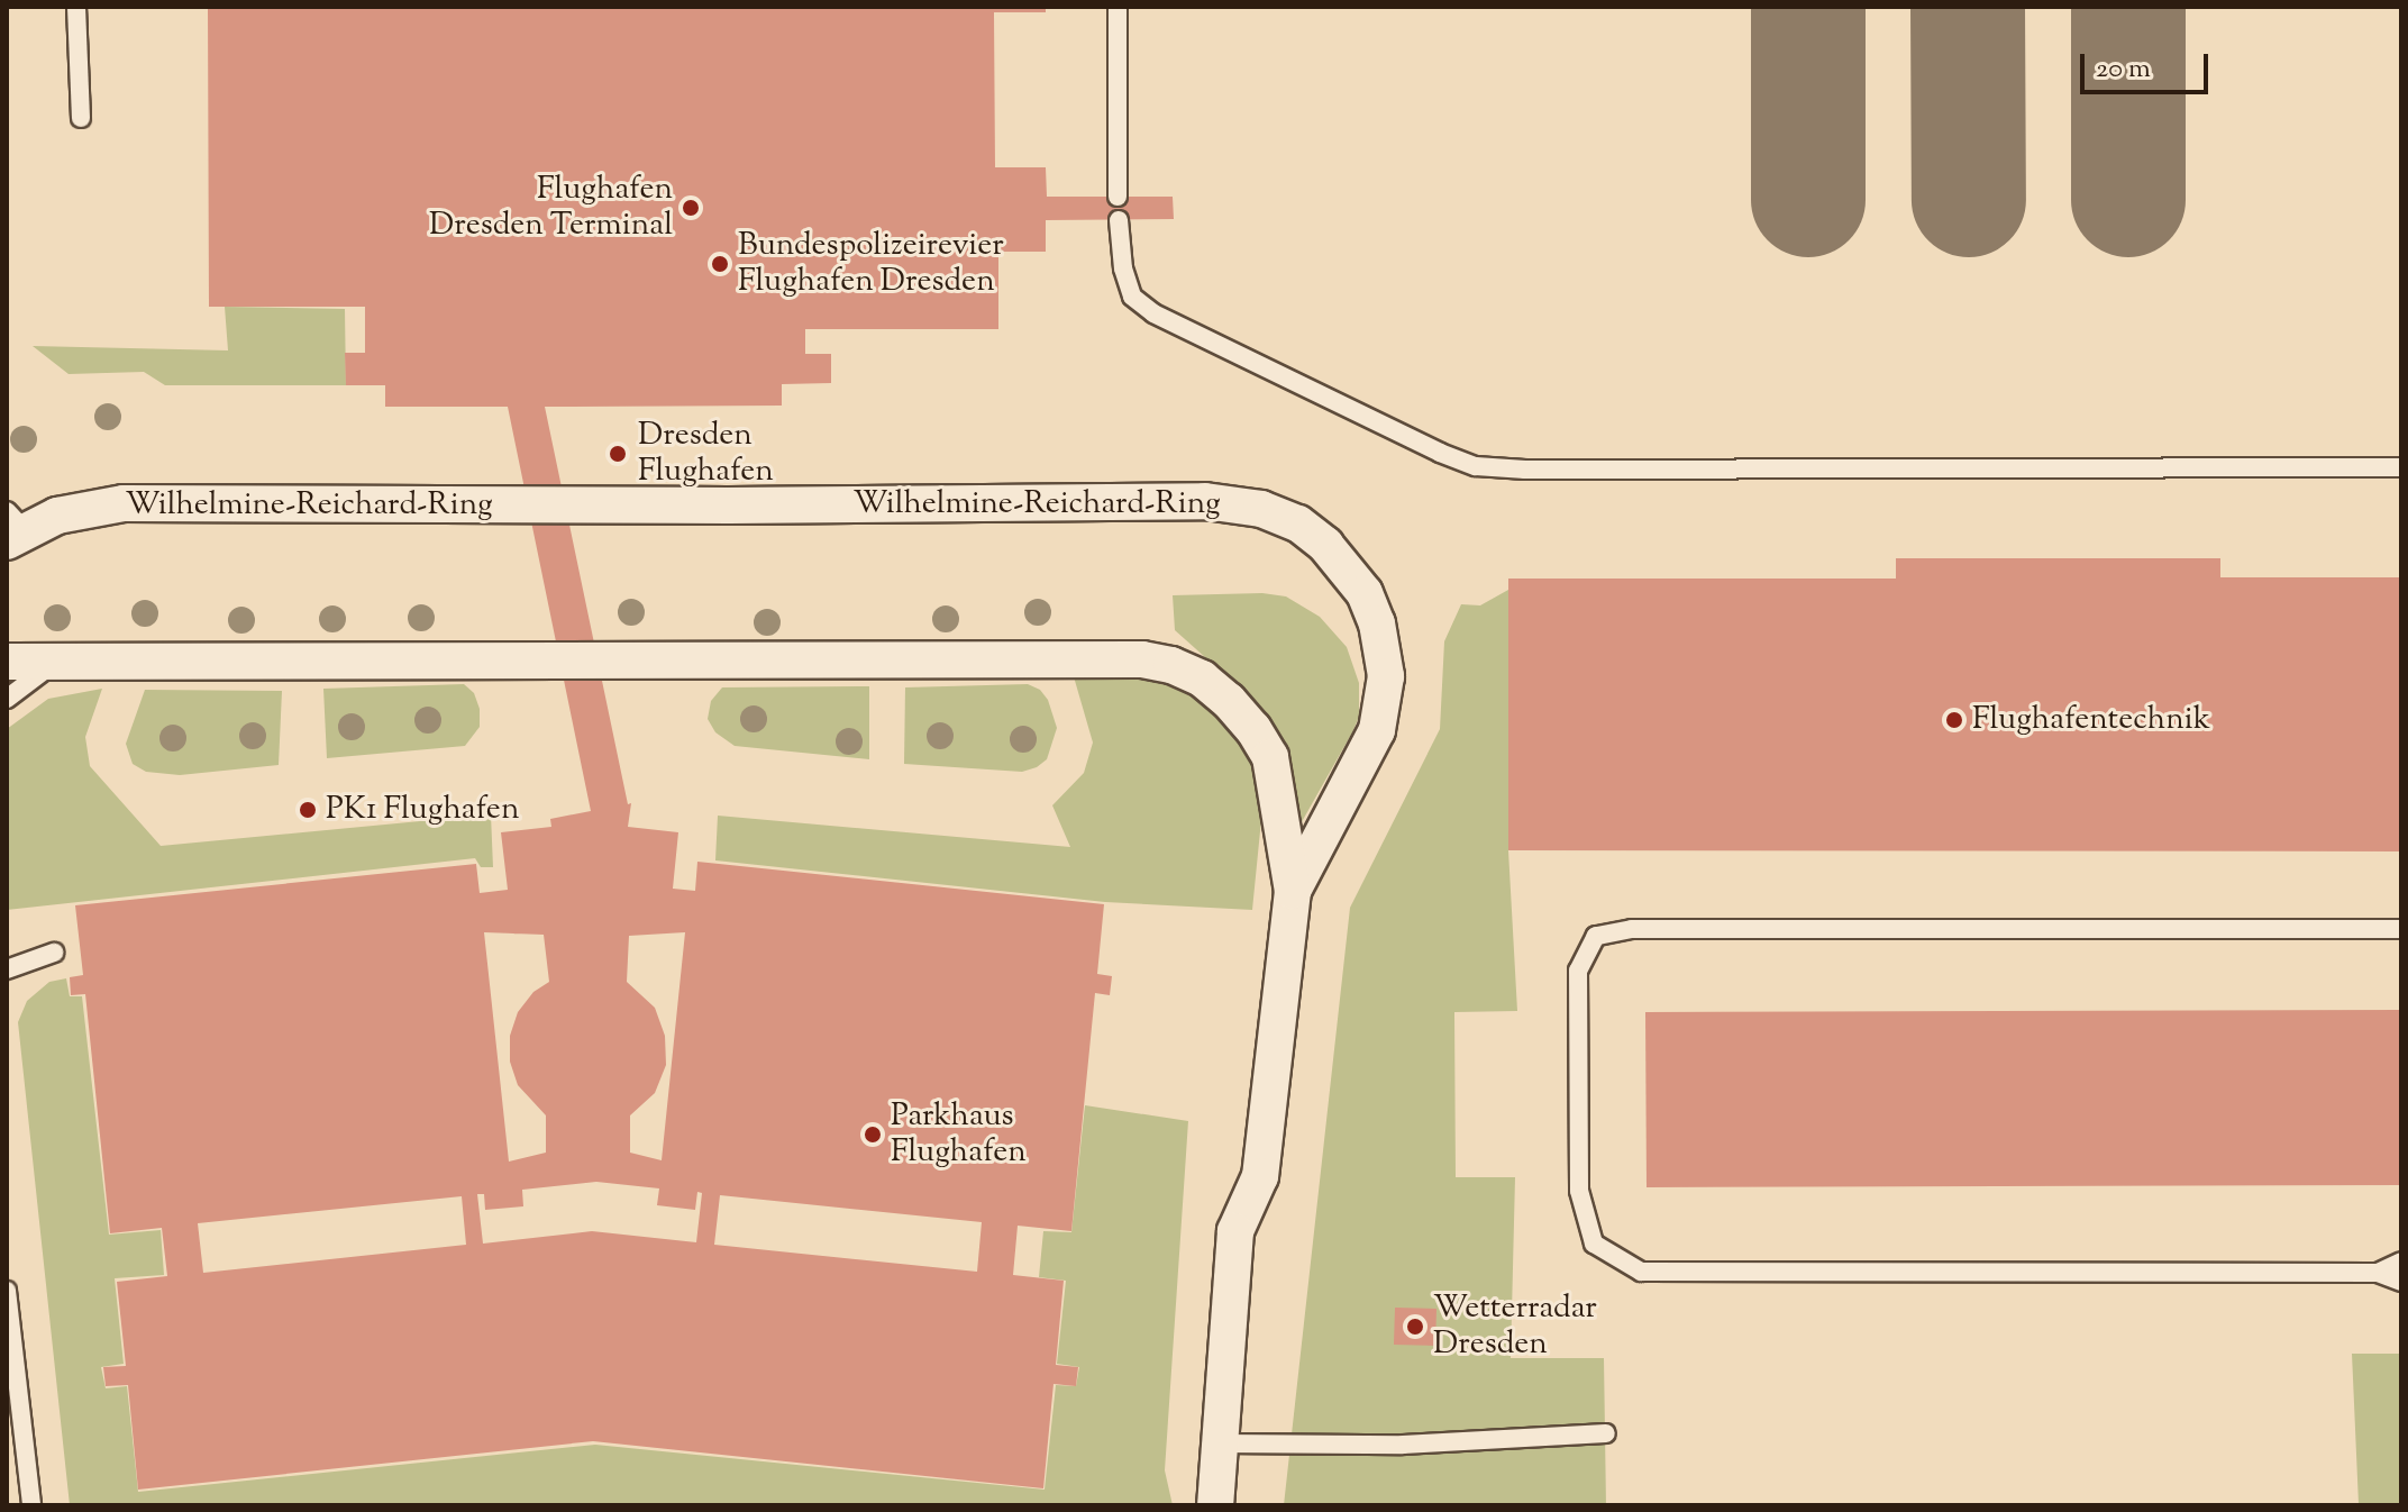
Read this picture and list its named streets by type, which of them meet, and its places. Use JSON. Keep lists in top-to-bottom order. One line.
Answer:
{"streets":{"street":["Wilhelmine-Reichard-Ring"]},"places":["Flughafen Dresden Terminal","Bundespolizeirevier Flughafen Dresden","Dresden Flughafen","Flughafentechnik","PK1 Flughafen","Parkhaus Flughafen","Wetterradar Dresden"],"scale_bar":"20 m"}
